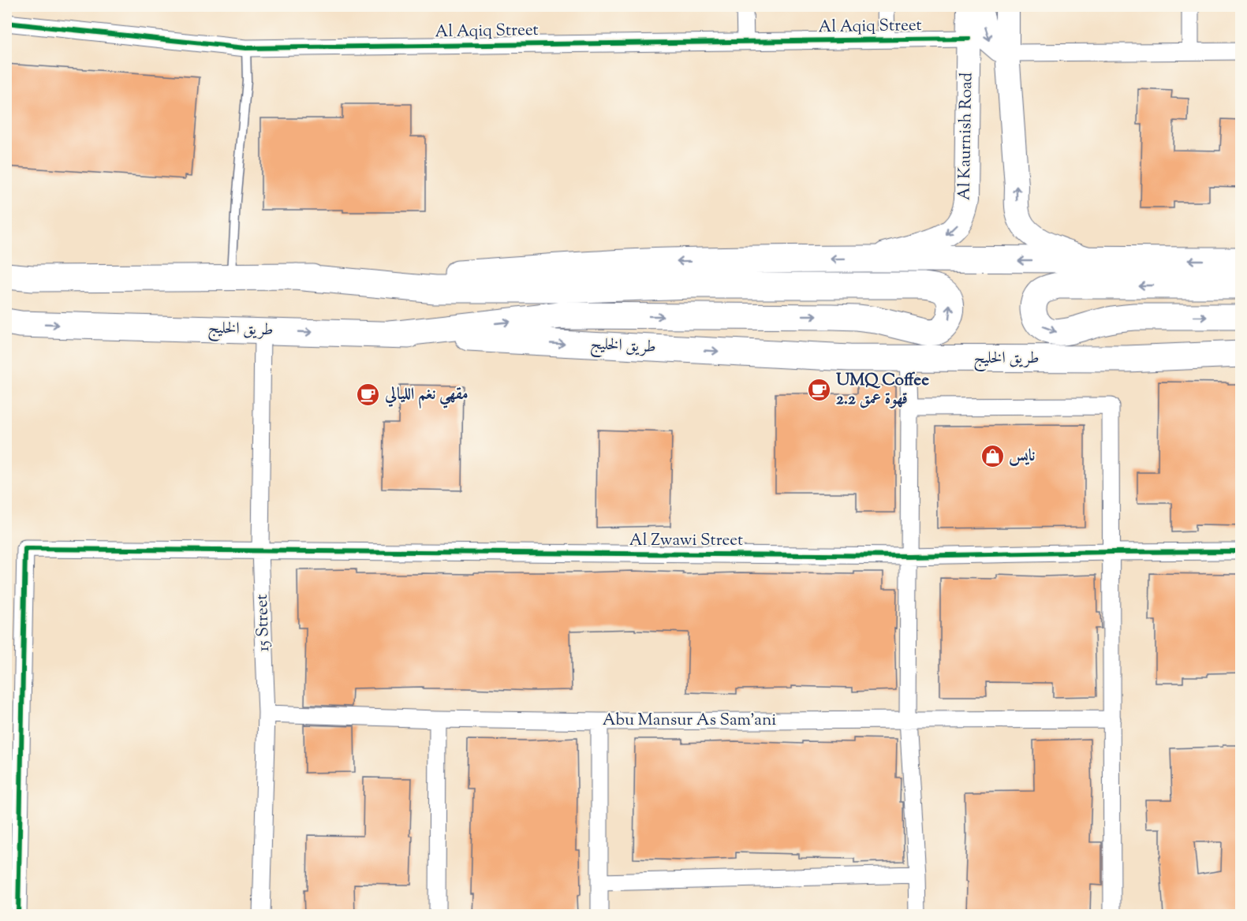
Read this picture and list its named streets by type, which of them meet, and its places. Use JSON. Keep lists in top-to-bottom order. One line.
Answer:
{"streets":{"main road":["طريق الخليج"],"street":["Al Aqiq Street","Al Kaurnish Road","Al Zwawi Street","15 Street","Abu Mansur As Sam'ani"]},"crossings":[["Al Aqiq Street","Al Kaurnish Road"],["طريق الخليج","15 Street"],["Al Zwawi Street","15 Street"],["15 Street","Abu Mansur As Sam'ani"]],"one_way":["Al Kaurnish Road"],"places":{"cafe":["UMQ Coffee 2.2 قهوة عمق","مقهي نغم الليالي"],"shop":["نايس"]}}
